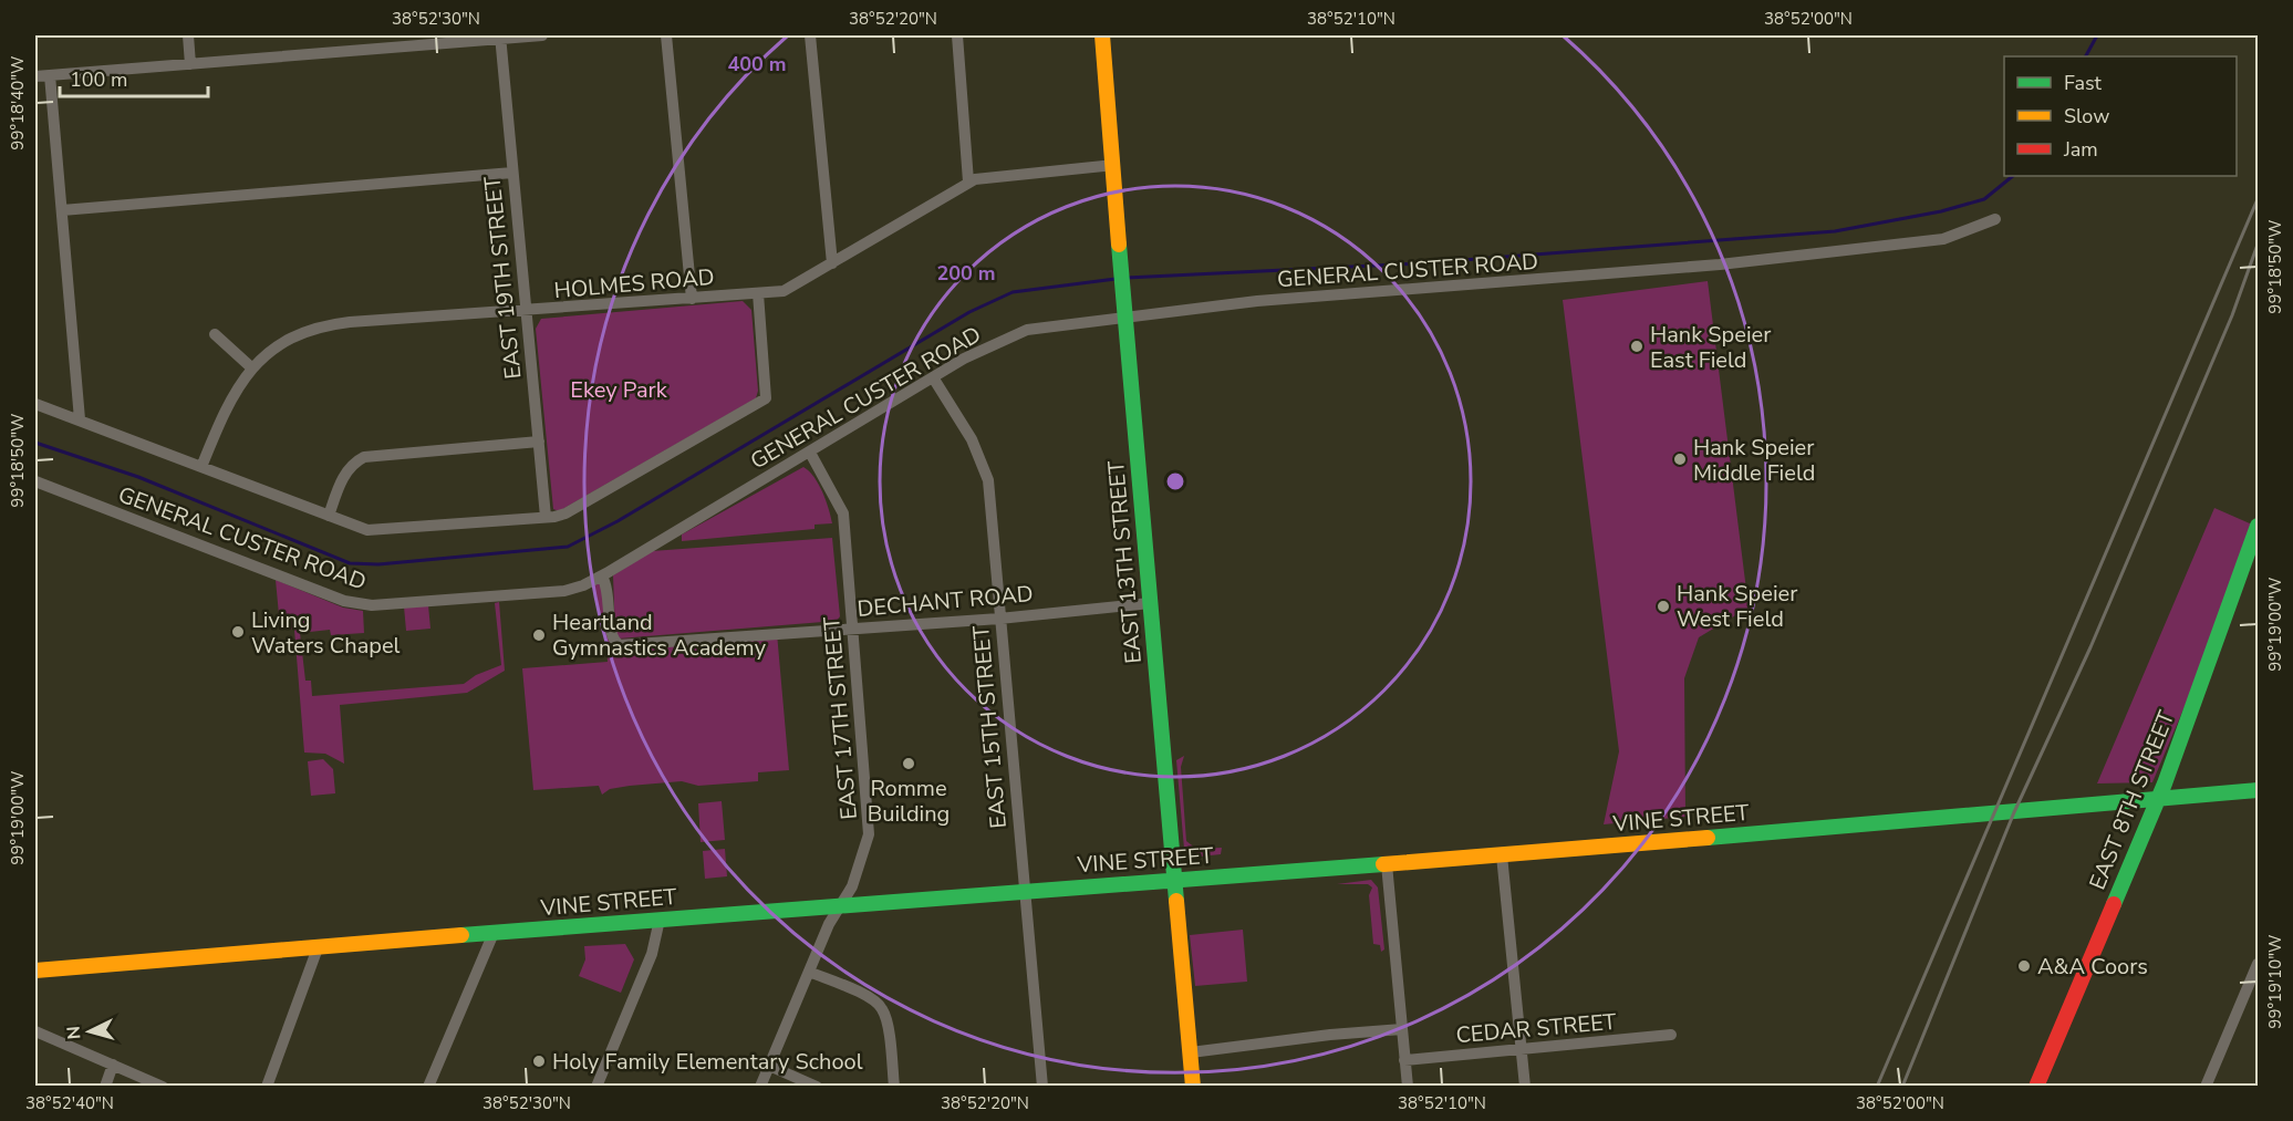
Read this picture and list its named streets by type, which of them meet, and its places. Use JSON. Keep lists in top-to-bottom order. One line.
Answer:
{"streets":{"main road":["EAST 13TH STREET","EAST 8TH STREET","VINE STREET"],"street":["GENERAL CUSTER ROAD","EAST 19TH STREET","HOLMES ROAD","DECHANT ROAD","EAST 17TH STREET","EAST 15TH STREET","CEDAR STREET"]},"crossings":[["GENERAL CUSTER ROAD","EAST 13TH STREET"],["GENERAL CUSTER ROAD","DECHANT ROAD"],["GENERAL CUSTER ROAD","EAST 17TH STREET"],["GENERAL CUSTER ROAD","EAST 15TH STREET"],["EAST 19TH STREET","HOLMES ROAD"],["HOLMES ROAD","EAST 13TH STREET"],["EAST 13TH STREET","DECHANT ROAD"],["EAST 13TH STREET","VINE STREET"],["DECHANT ROAD","EAST 17TH STREET"],["DECHANT ROAD","EAST 15TH STREET"],["EAST 17TH STREET","VINE STREET"],["EAST 15TH STREET","VINE STREET"],["EAST 8TH STREET","VINE STREET"]],"parks":["Ekey Park"],"places":["Hank Speier East Field","Hank Speier Middle Field","Hank Speier West Field","Living Waters Chapel","Heartland Gymnastics Academy","Romme Building","A&A Coors","Holy Family Elementary School"],"legend":["Fast","Slow","Jam"],"scale_bar":"100 m","north":"left","coordinates":["38°52'30\"N","38°52'20\"N","38°52'10\"N","38°52'00\"N","99°18'40\"W","99°18'50\"W","99°19'00\"W","99°19'10\"W","38°52'40\"N"],"rings":["400 m","200 m"]}
